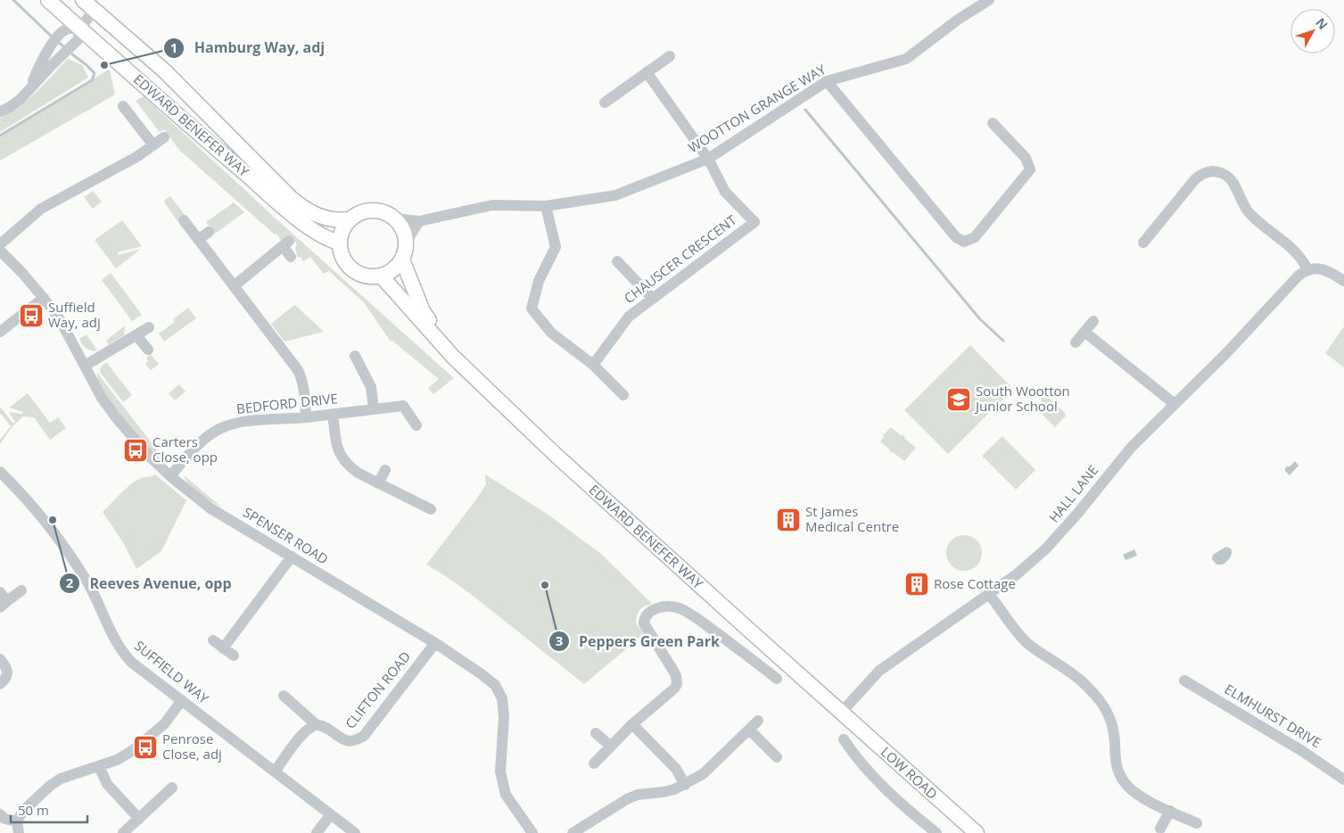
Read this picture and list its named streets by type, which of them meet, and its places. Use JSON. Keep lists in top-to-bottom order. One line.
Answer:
{"streets":{"main road":["EDWARD BENEFER WAY","LOW ROAD"],"street":["WOOTTON GRANGE WAY","CHAUSCER CRESCENT","BEDFORD DRIVE","HALL LANE","SPENSER ROAD","SUFFIELD WAY","CLIFTON ROAD","ELMHURST DRIVE"]},"crossings":[["WOOTTON GRANGE WAY","EDWARD BENEFER WAY"],["WOOTTON GRANGE WAY","CHAUSCER CRESCENT"],["EDWARD BENEFER WAY","HALL LANE"],["EDWARD BENEFER WAY","LOW ROAD"],["BEDFORD DRIVE","SPENSER ROAD"],["HALL LANE","LOW ROAD"],["SPENSER ROAD","CLIFTON ROAD"]],"places":{"other":["Hamburg Way, adj","Reeves Avenue, opp","Peppers Green Park"],"bus stop":["Suffield Way, adj","Carters Close, opp","Penrose Close, adj"],"school or university":["South Wootton Junior School"],"building":["St James Medical Centre","Rose Cottage"]},"scale_bar":"50 m","north":"top right"}
